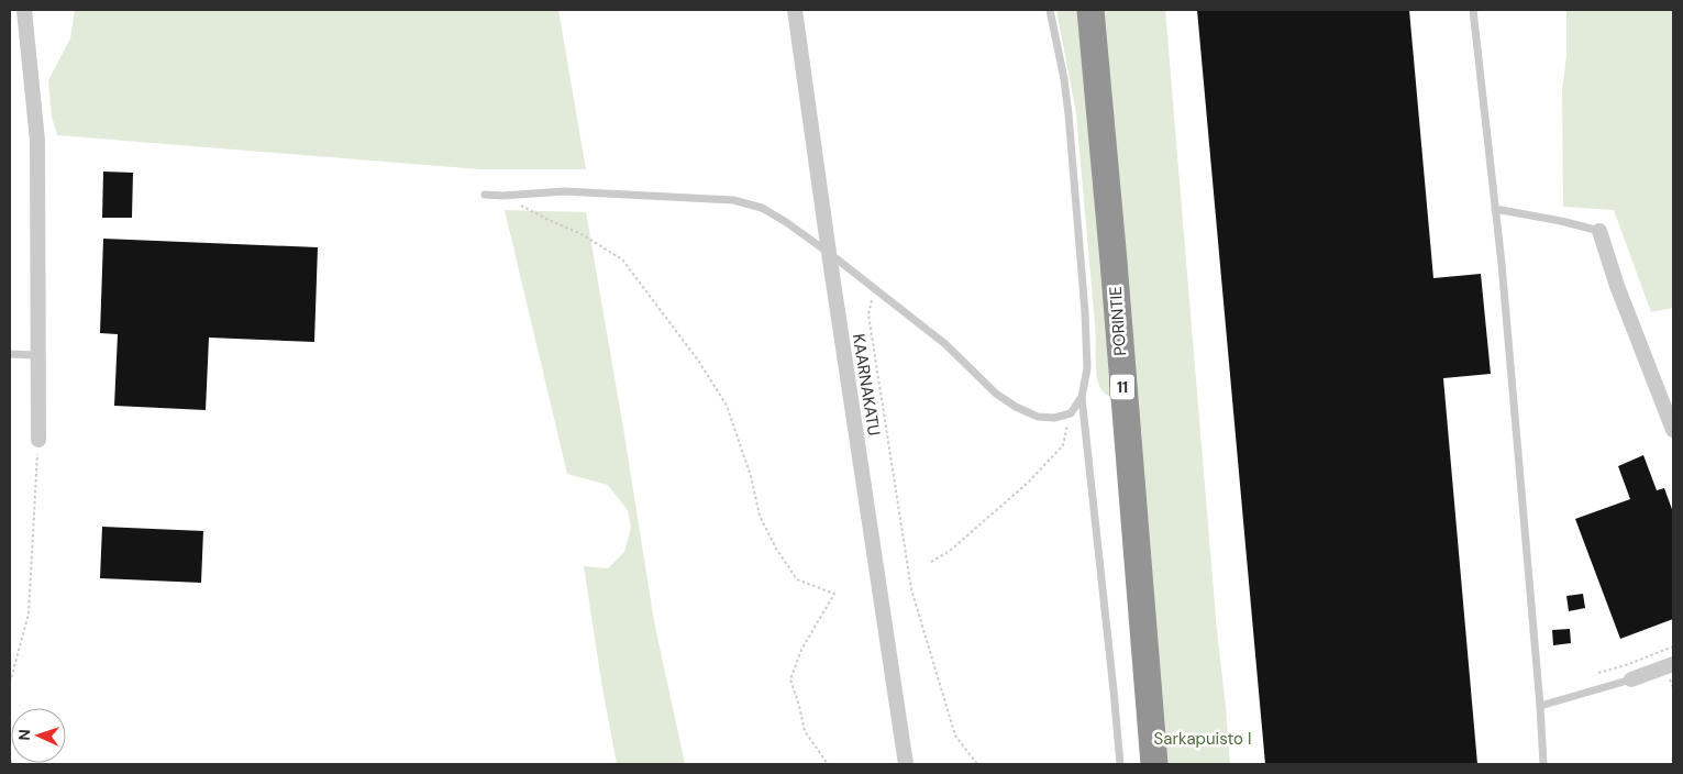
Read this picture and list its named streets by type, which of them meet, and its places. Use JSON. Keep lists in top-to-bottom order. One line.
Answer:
{"streets":{"highway":["PORINTIE","11"],"street":["KAARNAKATU"]},"parks":["Sarkapuisto I"],"north":"left"}
